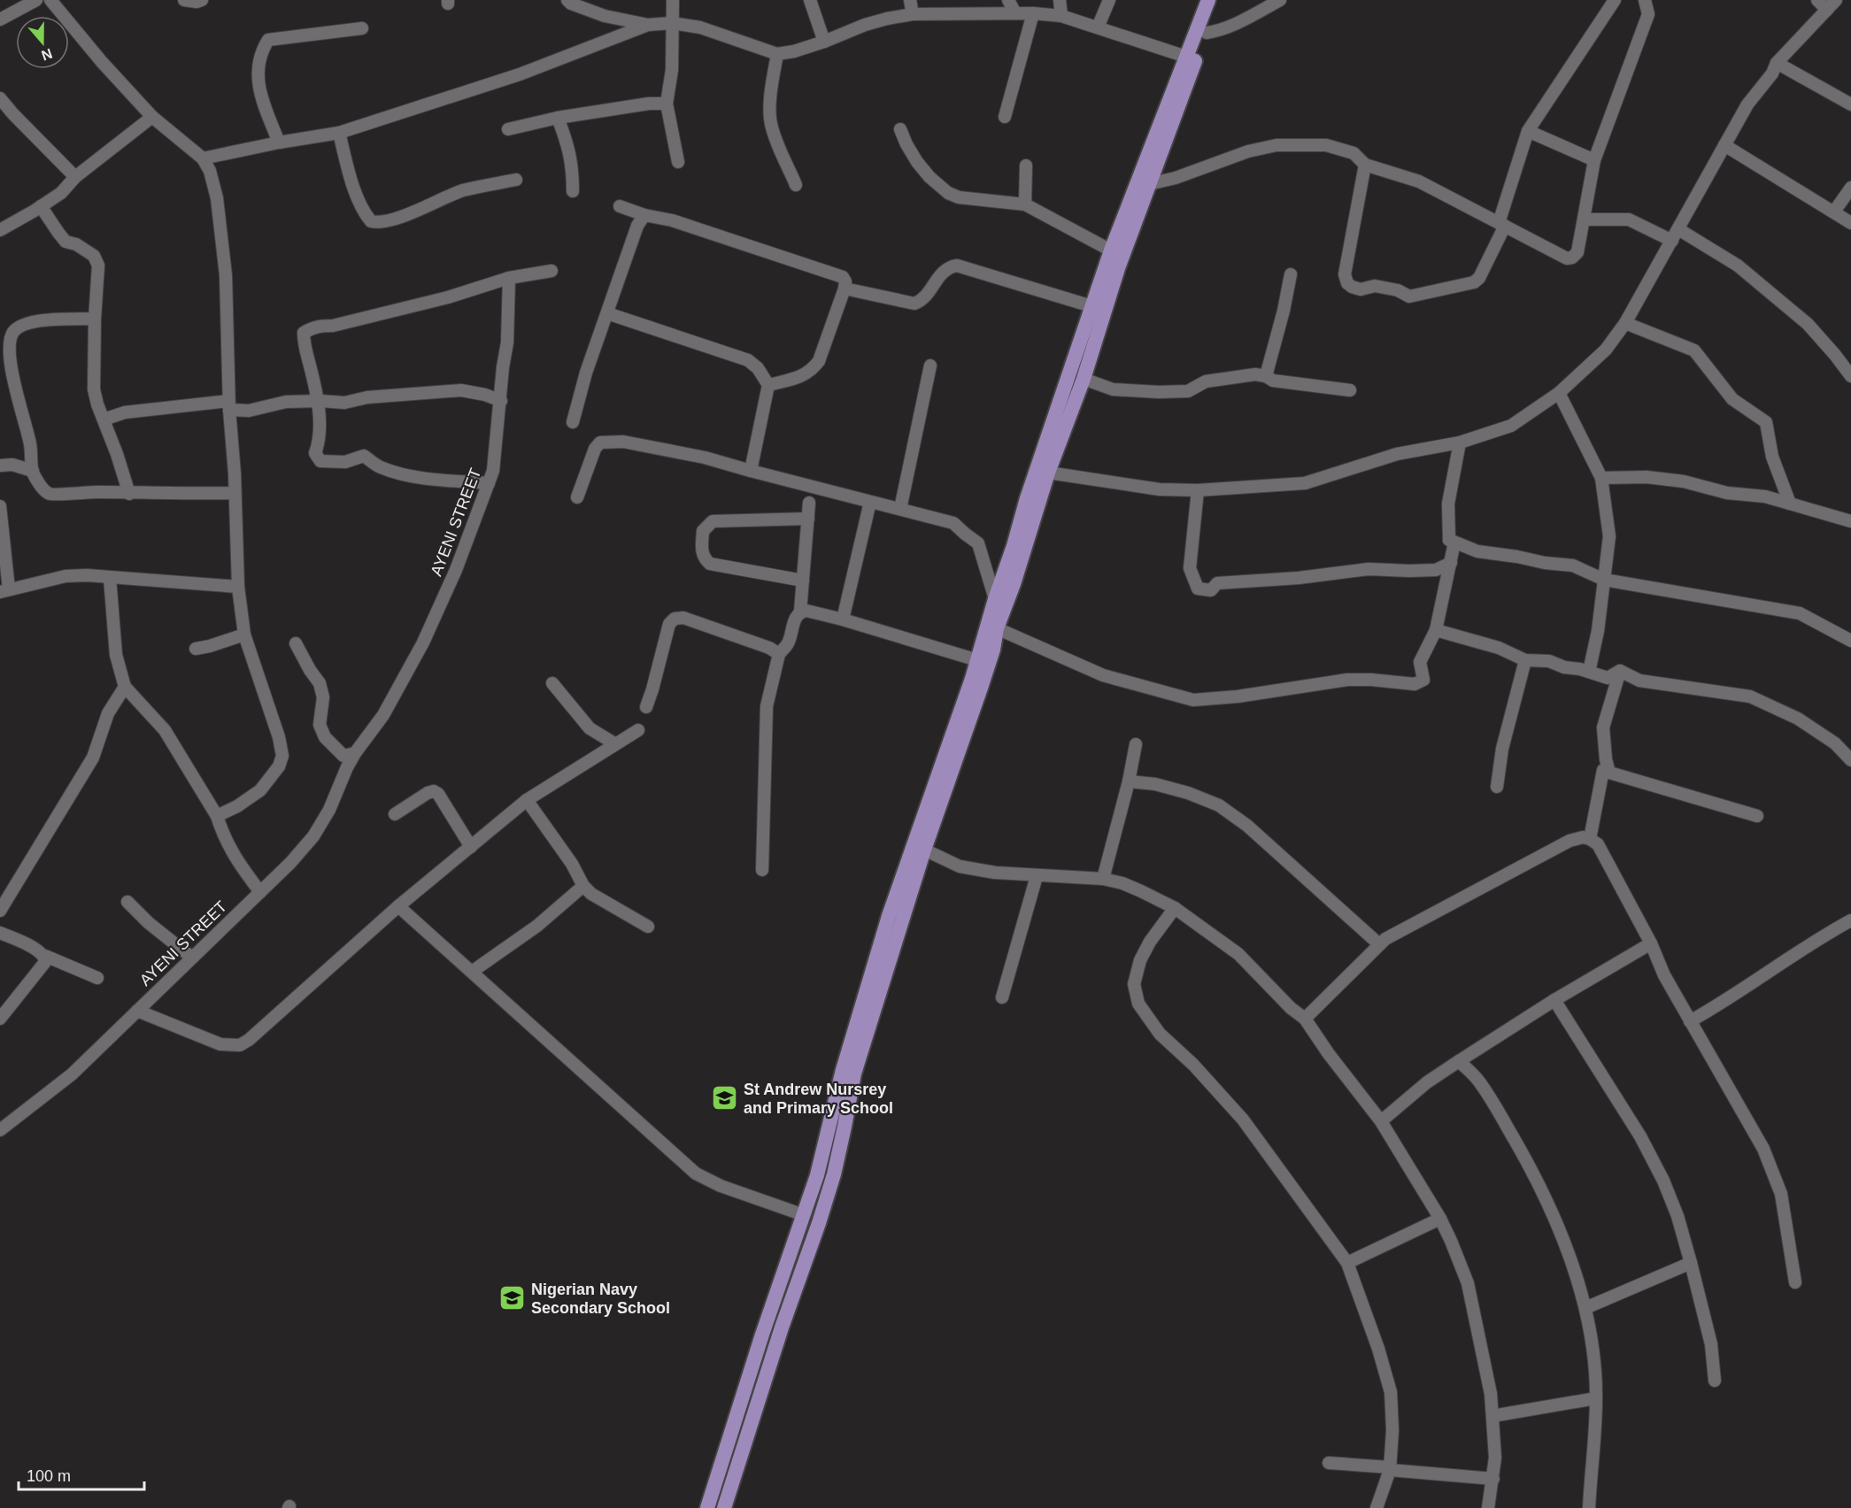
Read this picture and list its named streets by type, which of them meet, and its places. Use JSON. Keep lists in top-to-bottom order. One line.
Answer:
{"streets":{"street":["AYENI STREET"]},"places":{"school or university":["St Andrew Nursrey and Primary School","Nigerian Navy Secondary School"]},"scale_bar":"100 m","north":"bottom"}
